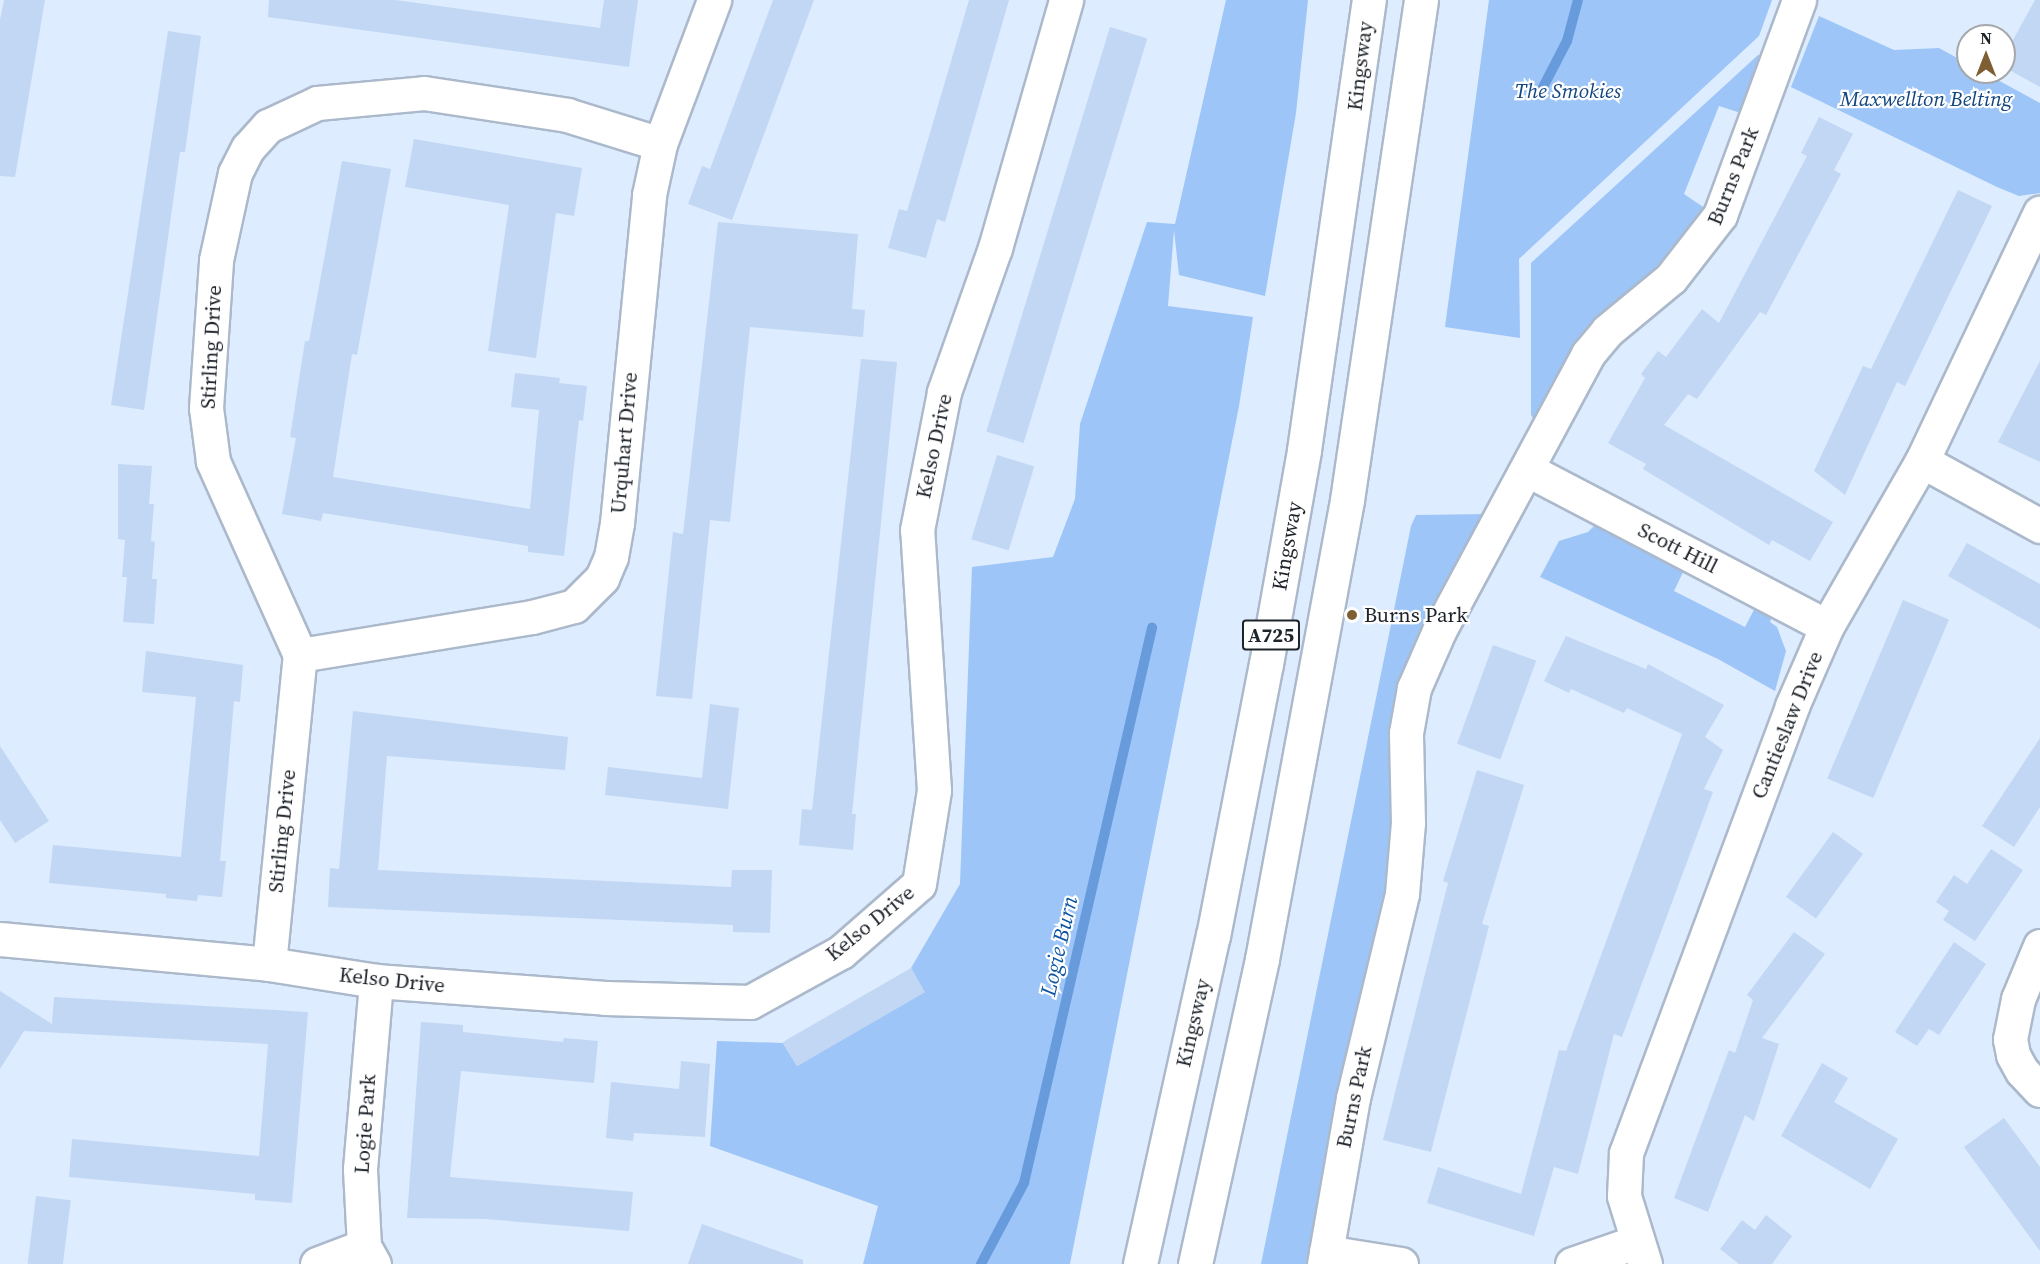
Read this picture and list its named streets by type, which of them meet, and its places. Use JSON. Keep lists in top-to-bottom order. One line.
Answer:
{"streets":{"main road":["Kingsway","Burns Park","Stirling Drive","Urquhart Drive","Kelso Drive","Scott Hill","A725","Cantieslaw Drive","Logie Park"]},"crossings":[["Burns Park","Scott Hill"],["Stirling Drive","Urquhart Drive"],["Stirling Drive","Kelso Drive"],["Kelso Drive","Logie Park"],["Scott Hill","Cantieslaw Drive"]],"water":["Logie Burn"],"parks":["The Smokies","Maxwellton Belting"],"places":["Burns Park"],"north":"top"}
